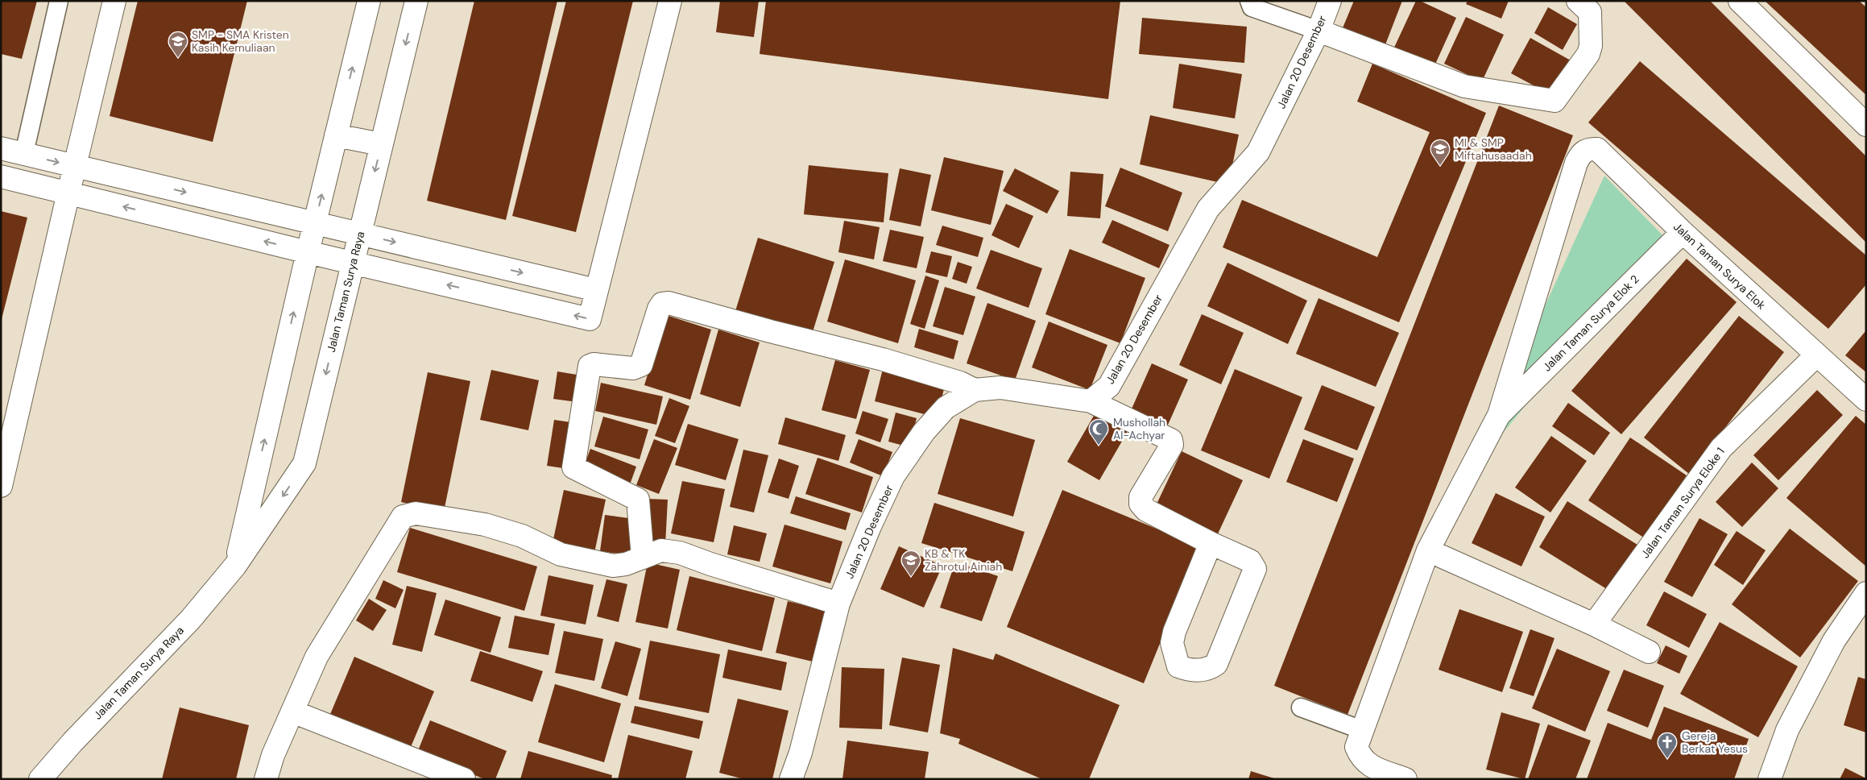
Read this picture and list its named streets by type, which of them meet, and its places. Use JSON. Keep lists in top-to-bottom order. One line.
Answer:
{"streets":{"street":["Jalan 20 Desember","Jalan Taman Surya Elok","Jalan Taman Surya Raya","Jalan Taman Surya Elok 2","Jalan Taman Surya Eloke 1"]},"crossings":[["Jalan Taman Surya Elok","Jalan Taman Surya Elok 2"],["Jalan Taman Surya Elok","Jalan Taman Surya Eloke 1"]],"places":{"school or university":["SMP - SMA Kristen Kasih Kemuliaan","MI & SMP Miftahusaadah","KB & TK Zahrotul Ainiah"],"mosque":["Mushollah Al-Achyar"],"church":["Gereja Berkat Yesus"]}}
